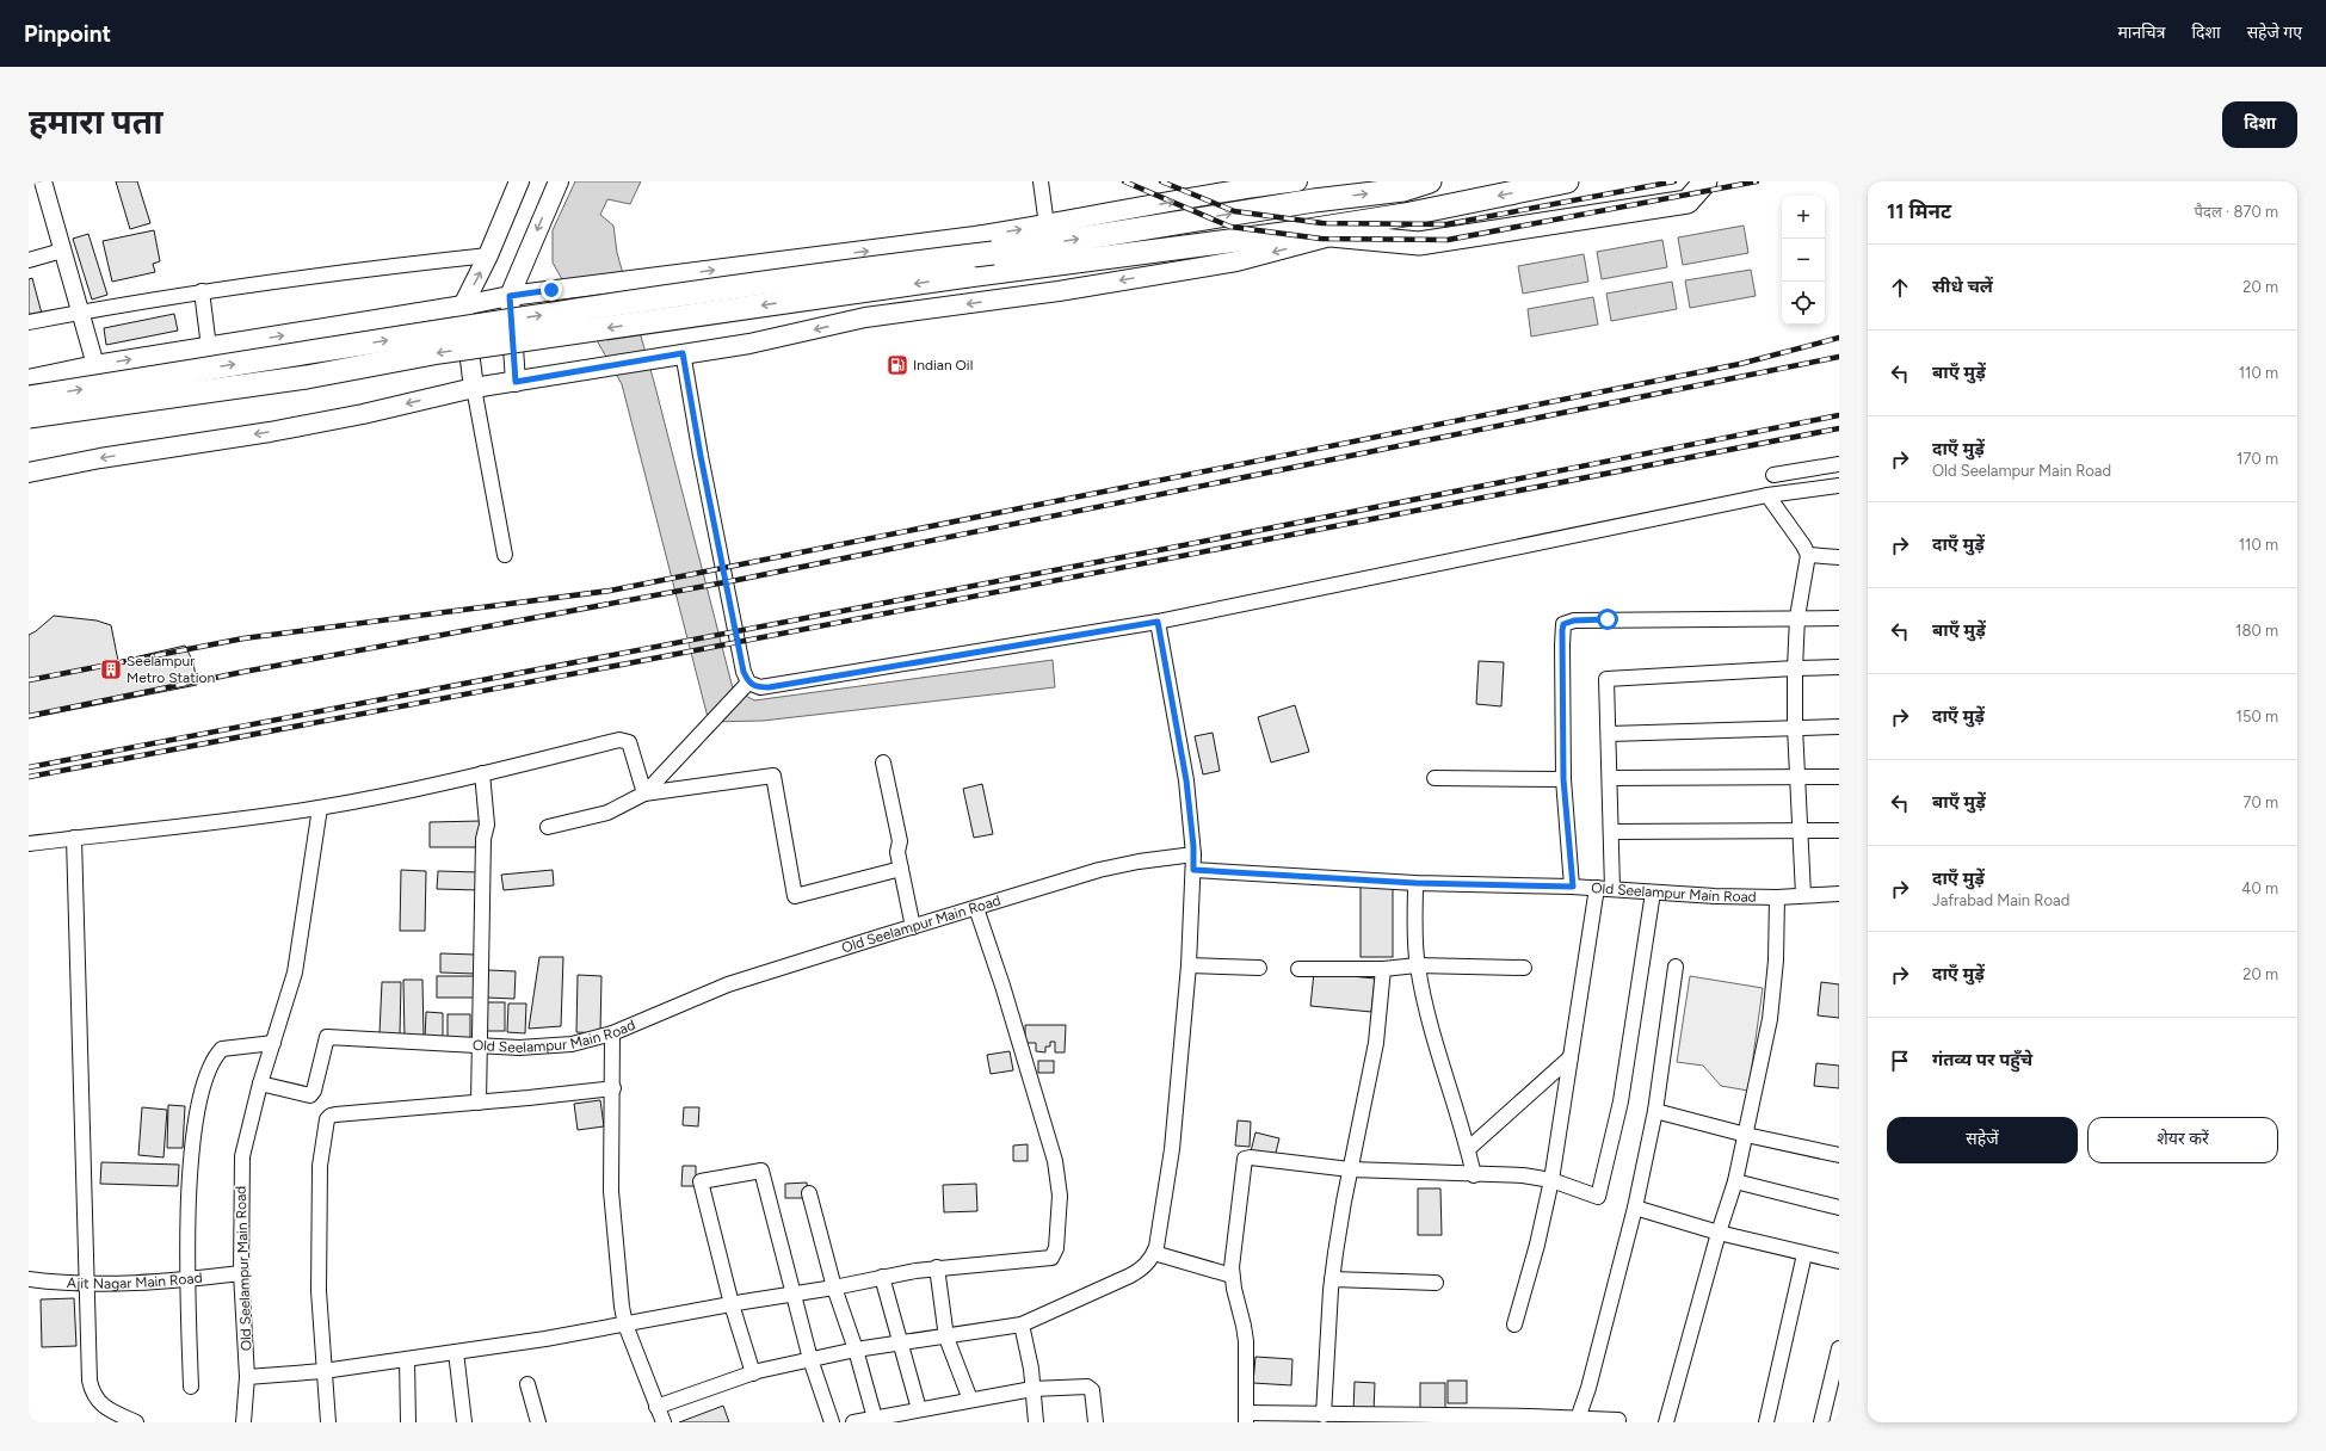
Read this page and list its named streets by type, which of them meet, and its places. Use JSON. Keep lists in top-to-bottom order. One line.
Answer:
{"streets":{"street":["Old Seelampur Main Road","Ajit Nagar Main Road"]},"crossings":[["Old Seelampur Main Road","Ajit Nagar Main Road"]],"places":{"fuel station":["Indian Oil"],"building":["Seelampur Metro Station"]},"page":{"header":"Pinpoint","nav":["मानचित्र","दिशा","सहेजे गए"],"title":"हमारा पता","buttons":["दिशा",["सहेजें","शेयर करें"]],"heading":["11 मिनट","पैदल · 870 m"],"map_buttons":["+","−"],"list":[["सीधे चलें","20 m"],["बाएँ मुड़ें","110 m"],["दाएँ मुड़ें","Old Seelampur Main Road","170 m"],["दाएँ मुड़ें","110 m"],["बाएँ मुड़ें","180 m"],["दाएँ मुड़ें","150 m"],["बाएँ मुड़ें","70 m"],["दाएँ मुड़ें","Jafrabad Main Road","40 m"],["दाएँ मुड़ें","20 m"],"गंतव्य पर पहुँचे"]}}
